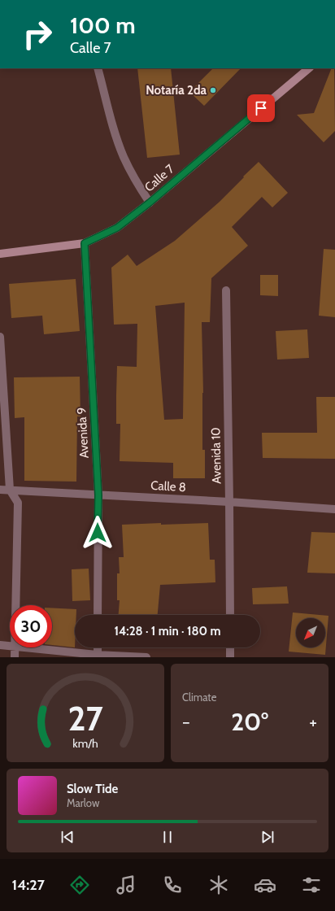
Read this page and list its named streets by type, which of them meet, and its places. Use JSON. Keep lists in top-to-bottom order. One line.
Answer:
{"streets":{"street":["Calle 7","Avenida 9","Avenida 10","Calle 8"]},"crossings":[["Calle 7","Avenida 9"],["Avenida 9","Calle 8"],["Avenida 10","Calle 8"]],"places":["Notaría 2da"],"north":"bottom left","page":{"turn":["100 m","Calle 7"],"limit":"30","trip":"14:28 · 1 min · 180 m","tile":"Climate","heat":["−","20°","+"],"song":["Slow Tide","Marlow"],"tabs":"14:27","gauge":["27","km/h"]}}
